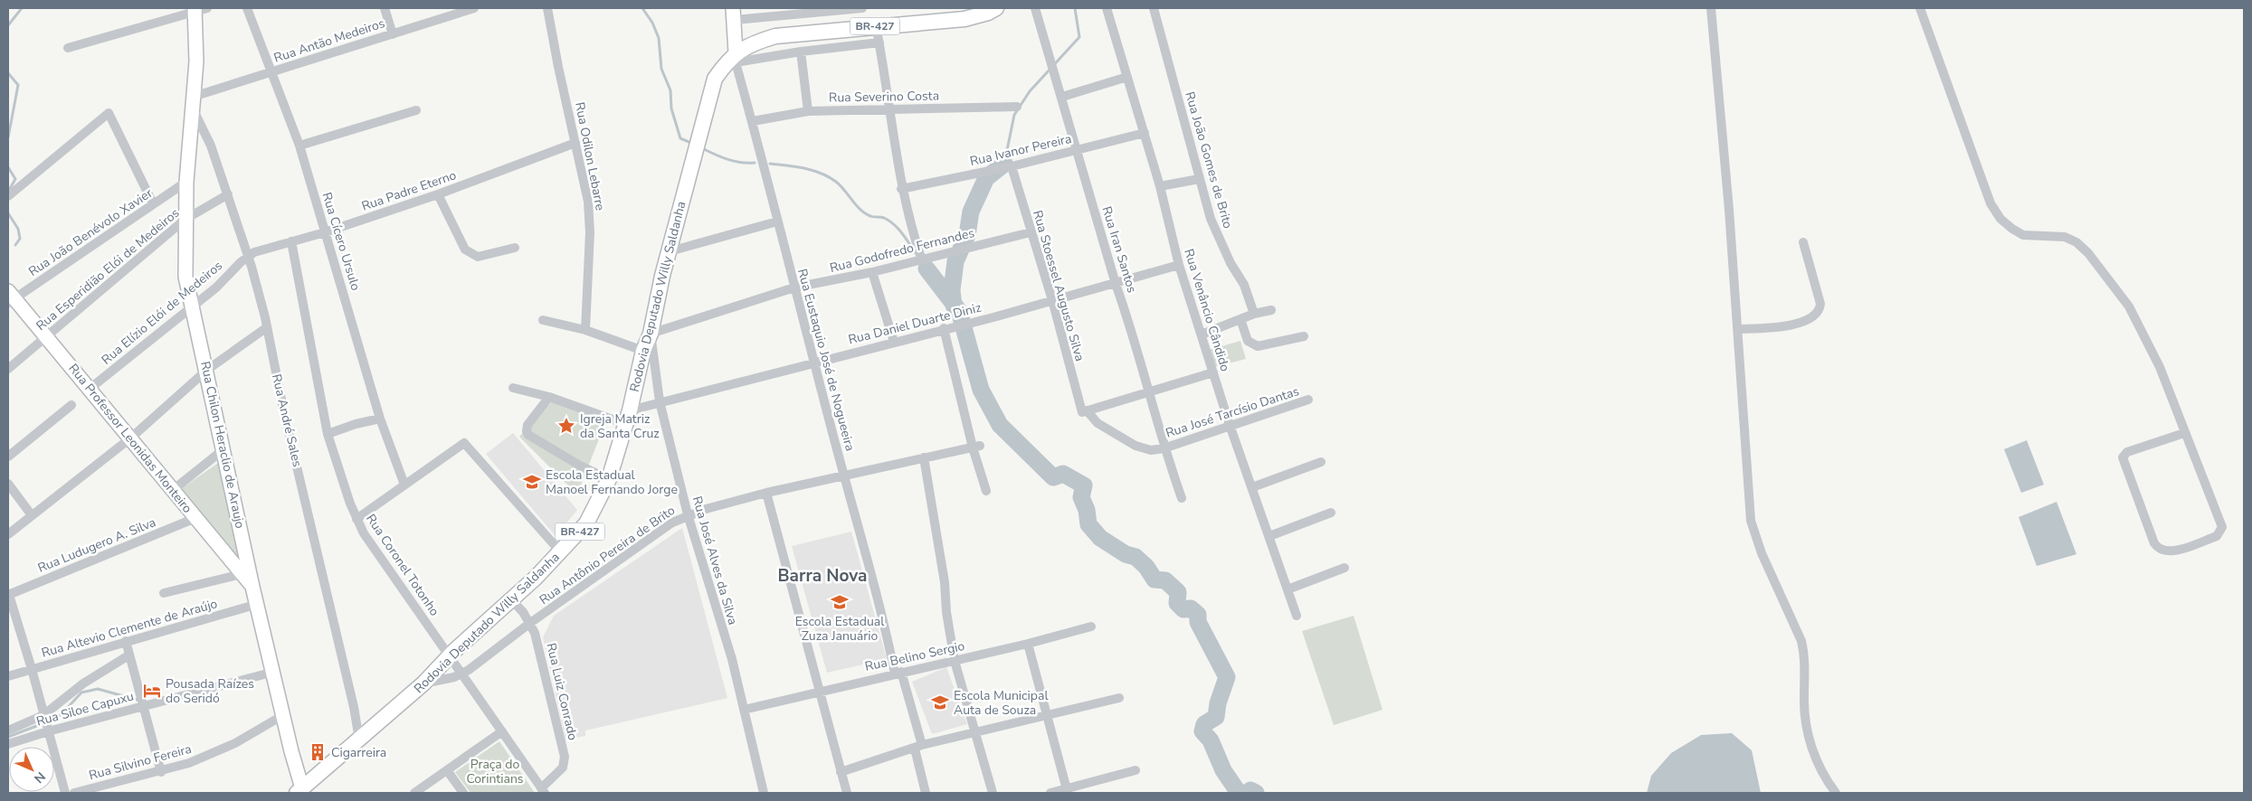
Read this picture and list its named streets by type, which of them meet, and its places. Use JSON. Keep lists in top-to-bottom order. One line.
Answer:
{"streets":{"main road":["BR-427","Rodovia Deputado Willy Saldanha"],"street":["Rua Antão Medeiros","Rua Severino Costa","Rua Ivanor Pereira","Rua Odilon Lebarre","Rua João Gomes de Brito","Rua Padre Eterno","Rua João Benévolo Xavier","Rua Cícero Ursulo","Rua Iran Santos","Rua Godofredo Fernandes","Rua Esperidião Elói de Medeiros","Rua Stoessel Augusto Silva","Rua Venâncio Cândido","Rua Elízio Elói de Medeiros","Rua Daniel Duarte Diniz","Rua Eustaquio José de Nogueeira","Rua José Tarcísio Dantas","Rua André Sales","Rua Professor Leonidas Monteiro","Rua Chilon Heraclio de Araujo","Rua Ludugero A. Silva","Rua Antônio Pereira de Brito","Rua José Alves da Silva","Rua Coronel Totonho","Rua Altevio Clemente de Araújo","Rua Belino Sergio","Rua Luiz Conrado","Rua Siloe Capuxu","Rua Silvino Fereira"]},"crossings":[["Rua Antão Medeiros","Rua Cícero Ursulo"],["Rua Antão Medeiros","Rua André Sales"],["Rua Antão Medeiros","Rua Chilon Heraclio de Araujo"],["Rua Severino Costa","Rua Eustaquio José de Nogueeira"],["Rua Ivanor Pereira","Rua Iran Santos"],["Rua Ivanor Pereira","Rua Stoessel Augusto Silva"],["Rua Ivanor Pereira","Rua Venâncio Cândido"],["Rua Odilon Lebarre","Rua Padre Eterno"],["Rua Padre Eterno","Rua Cícero Ursulo"],["Rua Padre Eterno","Rua Elízio Elói de Medeiros"],["Rua Padre Eterno","Rua André Sales"],["Rua Padre Eterno","Rua Coronel Totonho"],["Rua João Benévolo Xavier","Rua Professor Leonidas Monteiro"],["Rua João Benévolo Xavier","Rua Chilon Heraclio de Araujo"],["Rua Iran Santos","Rua Daniel Duarte Diniz"],["Rua Iran Santos","Rua José Tarcísio Dantas"],["Rua Godofredo Fernandes","Rua Stoessel Augusto Silva"],["Rua Godofredo Fernandes","Rodovia Deputado Willy Saldanha"],["Rua Godofredo Fernandes","Rua Eustaquio José de Nogueeira"],["Rua Godofredo Fernandes","Rua José Alves da Silva"],["Rua Esperidião Elói de Medeiros","Rua André Sales"],["Rua Esperidião Elói de Medeiros","Rua Professor Leonidas Monteiro"],["Rua Esperidião Elói de Medeiros","Rua Chilon Heraclio de Araujo"],["Rua Stoessel Augusto Silva","Rua Daniel Duarte Diniz"],["Rodovia Deputado Willy Saldanha","Rua Daniel Duarte Diniz"],["Rodovia Deputado Willy Saldanha","Rua Eustaquio José de Nogueeira"],["Rodovia Deputado Willy Saldanha","Rua André Sales"],["Rodovia Deputado Willy Saldanha","Rua Chilon Heraclio de Araujo"],["Rodovia Deputado Willy Saldanha","Rua Antônio Pereira de Brito"],["Rodovia Deputado Willy Saldanha","Rua José Alves da Silva"],["Rodovia Deputado Willy Saldanha","Rua Coronel Totonho"],["Rodovia Deputado Willy Saldanha","Rua Luiz Conrado"],["Rua Venâncio Cândido","Rua Daniel Duarte Diniz"],["Rua Venâncio Cândido","Rua José Tarcísio Dantas"],["Rua Elízio Elói de Medeiros","Rua André Sales"],["Rua Elízio Elói de Medeiros","Rua Professor Leonidas Monteiro"],["Rua Elízio Elói de Medeiros","Rua Chilon Heraclio de Araujo"],["Rua Daniel Duarte Diniz","Rua Eustaquio José de Nogueeira"],["Rua Daniel Duarte Diniz","Rua José Alves da Silva"],["Rua Eustaquio José de Nogueeira","Rua Antônio Pereira de Brito"],["Rua Eustaquio José de Nogueeira","Rua Belino Sergio"],["Rua André Sales","Rua Chilon Heraclio de Araujo"],["Rua Professor Leonidas Monteiro","Rua Chilon Heraclio de Araujo"],["Rua Professor Leonidas Monteiro","Rua Ludugero A. Silva"],["Rua Chilon Heraclio de Araujo","Rua Altevio Clemente de Araújo"],["Rua Chilon Heraclio de Araujo","Rua Siloe Capuxu"],["Rua Chilon Heraclio de Araujo","Rua Silvino Fereira"],["Rua Antônio Pereira de Brito","Rua José Alves da Silva"],["Rua Antônio Pereira de Brito","Rua Coronel Totonho"],["Rua Antônio Pereira de Brito","Rua Luiz Conrado"],["Rua José Alves da Silva","Rua Belino Sergio"],["Rua Coronel Totonho","Rua Luiz Conrado"]],"districts":["Barra Nova"],"parks":["Praça do Corintians"],"places":{"place":["Igreja Matriz da Santa Cruz"],"school or university":["Escola Estadual Manoel Fernando Jorge","Escola Estadual Zuza Januário","Escola Municipal Auta de Souza"],"hotel":["Pousada Raízes do Seridó"],"building":["Cigarreira"]},"north":"bottom right"}
